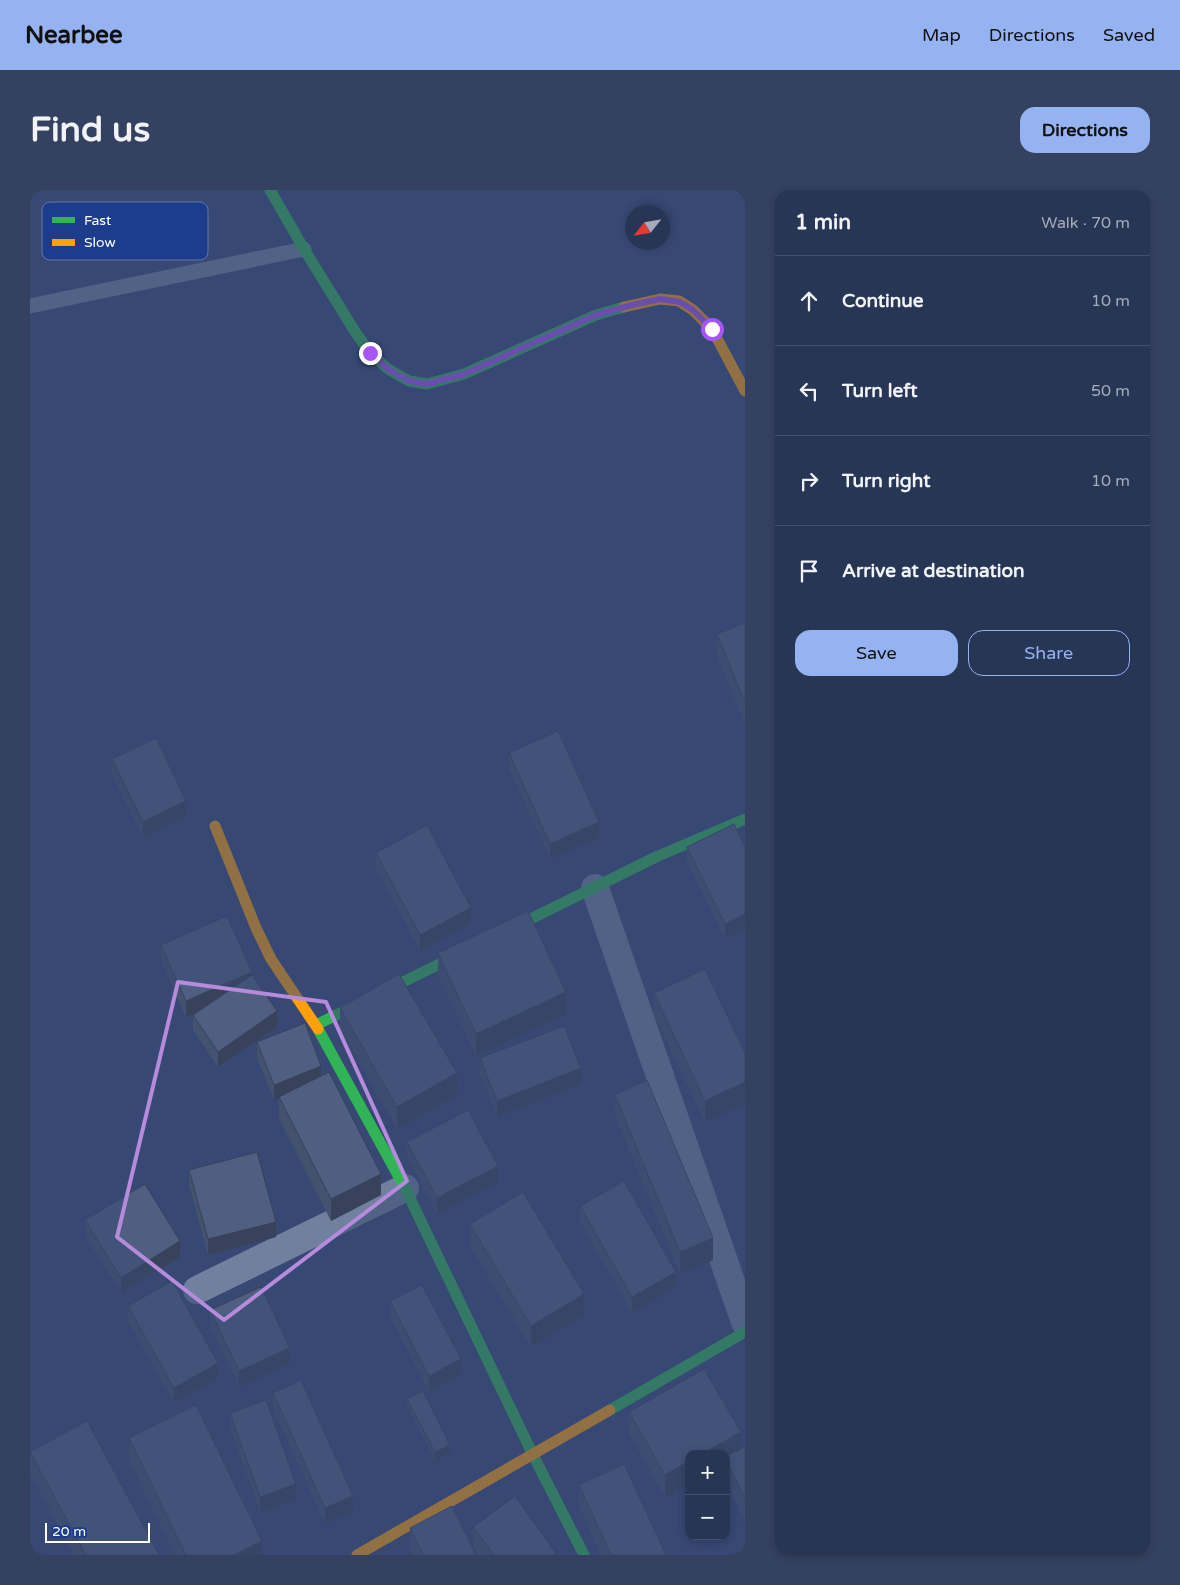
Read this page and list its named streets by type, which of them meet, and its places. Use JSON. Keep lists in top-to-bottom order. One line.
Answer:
{"legend":["Fast","Slow"],"scale_bar":"20 m","north":"bottom left","page":{"header":"Nearbee","nav":["Map","Directions","Saved"],"buttons":["Directions",["Save","Share"]],"title":"Find us","heading":["1 min","Walk · 70 m"],"list":[["Continue","10 m"],["Turn left","50 m"],["Turn right","10 m"],"Arrive at destination"],"map_buttons":["+","−"],"scale":"20 m"}}
